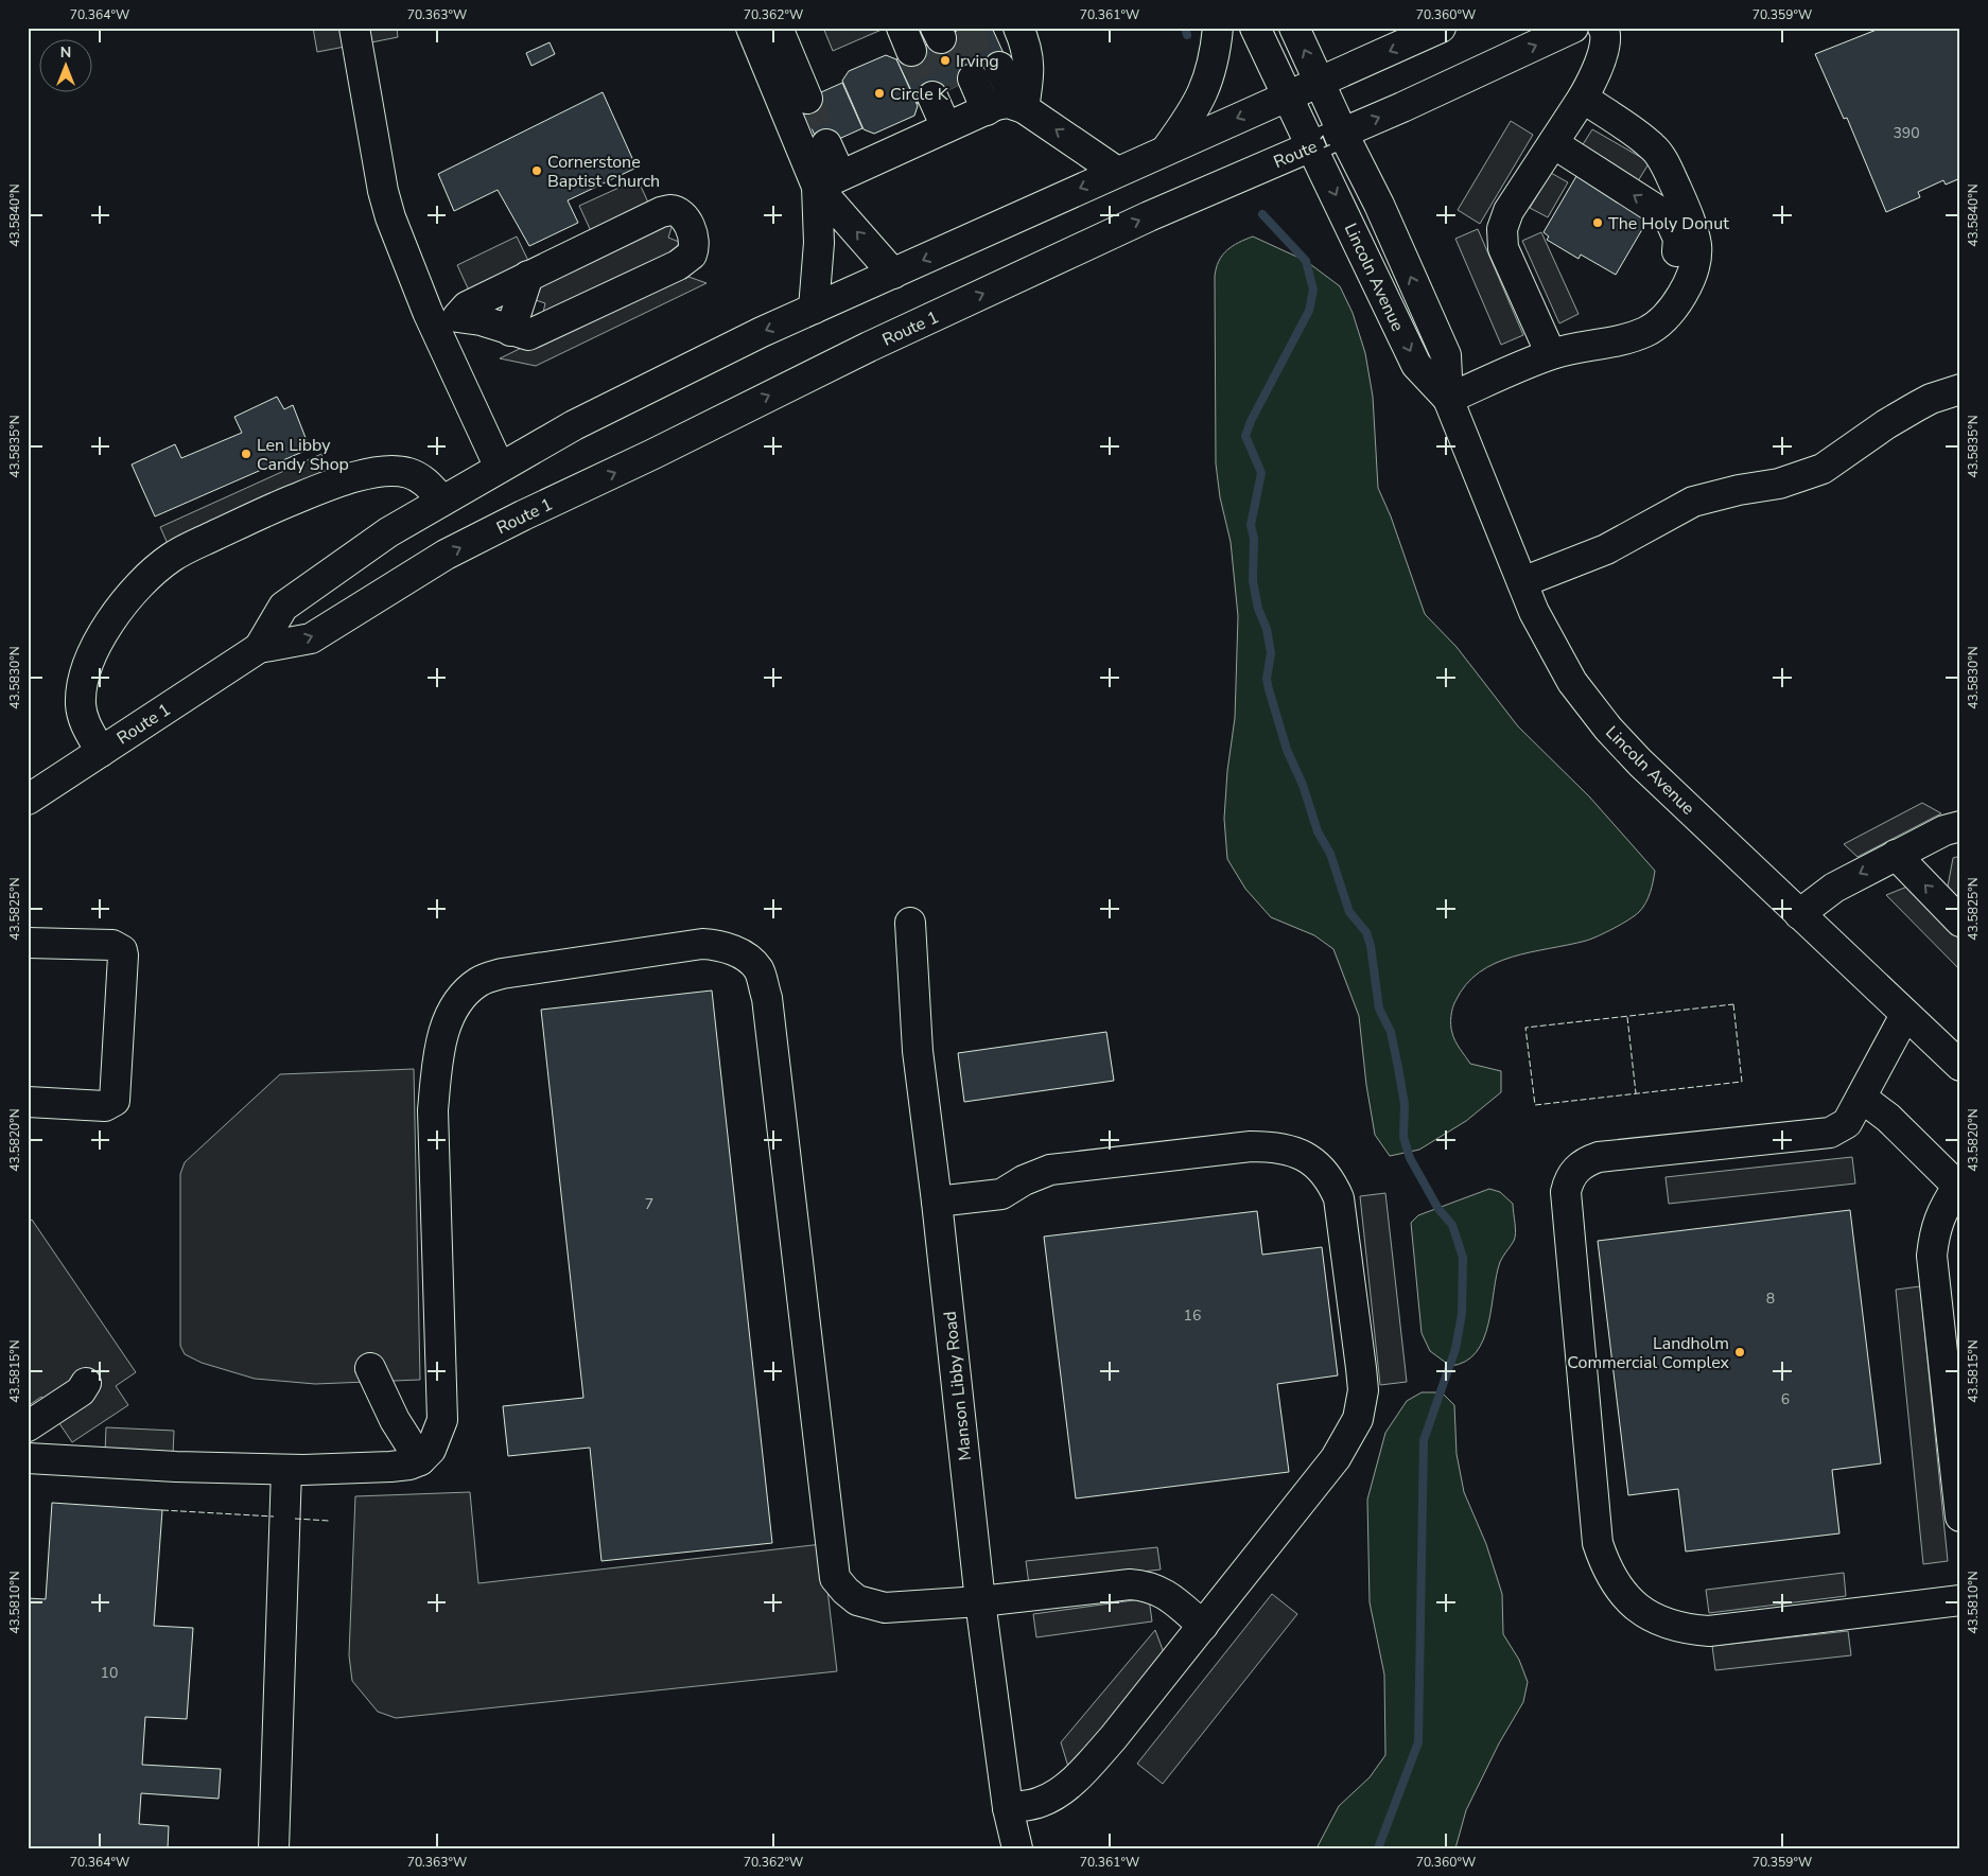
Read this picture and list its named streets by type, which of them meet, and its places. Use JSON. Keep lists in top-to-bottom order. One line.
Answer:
{"streets":{"main road":["Route 1","Lincoln Avenue","Manson Libby Road"]},"crossings":[["Route 1","Lincoln Avenue"]],"places":["Irving","Circle K","Cornerstone Baptist Church","The Holy Donut","Len Libby Candy Shop","Landholm Commercial Complex"],"house_numbers":["390","7","8","16","6","10"],"north":"top","coordinates":["70.364°W","70.363°W","70.362°W","70.361°W","70.360°W","70.359°W","43.5840°N","43.5835°N","43.5830°N","43.5825°N","43.5820°N","43.5815°N","43.5810°N"]}
